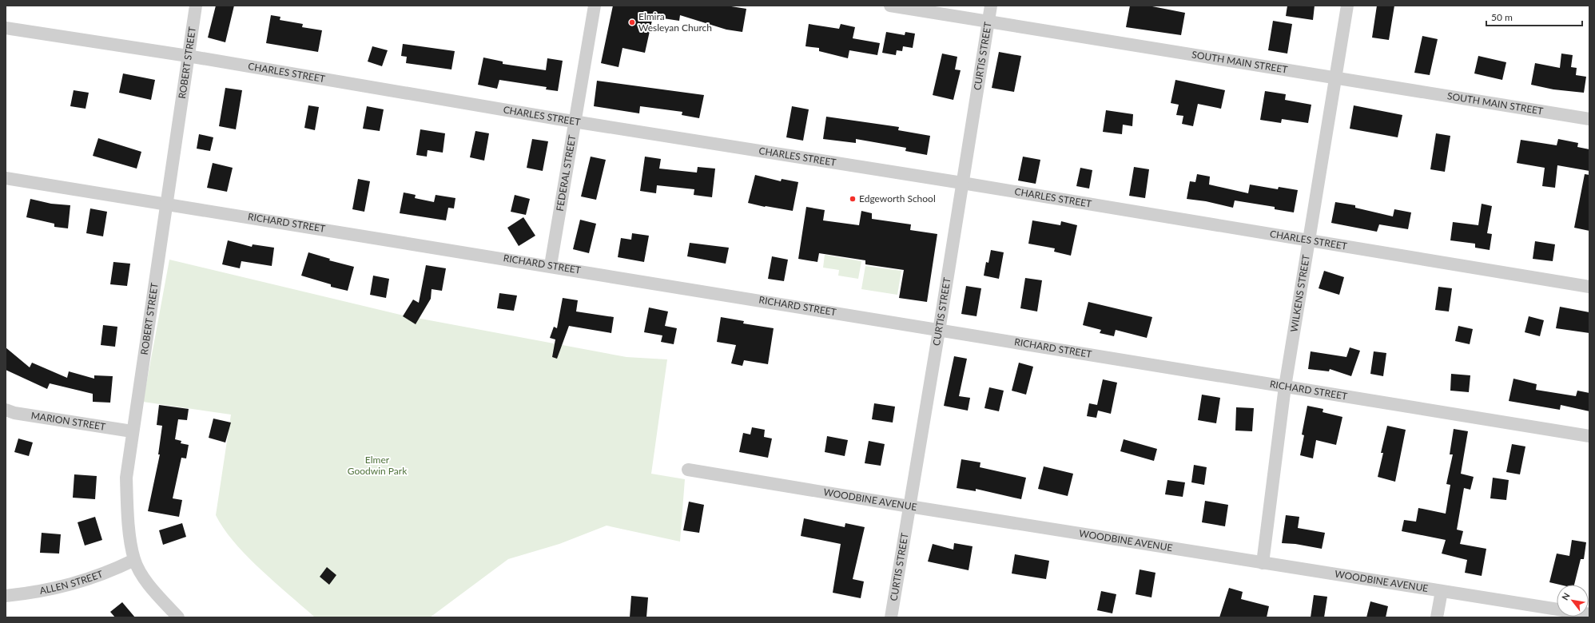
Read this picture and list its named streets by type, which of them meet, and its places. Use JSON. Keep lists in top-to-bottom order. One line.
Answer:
{"streets":{"street":["CURTIS STREET","ROBERT STREET","SOUTH MAIN STREET","CHARLES STREET","FEDERAL STREET","RICHARD STREET","WILKENS STREET","MARION STREET","WOODBINE AVENUE","ALLEN STREET"]},"crossings":[["CURTIS STREET","SOUTH MAIN STREET"],["CURTIS STREET","CHARLES STREET"],["CURTIS STREET","RICHARD STREET"],["CURTIS STREET","WOODBINE AVENUE"],["ROBERT STREET","CHARLES STREET"],["ROBERT STREET","RICHARD STREET"],["ROBERT STREET","MARION STREET"],["ROBERT STREET","ALLEN STREET"],["SOUTH MAIN STREET","WILKENS STREET"],["CHARLES STREET","FEDERAL STREET"],["CHARLES STREET","WILKENS STREET"],["FEDERAL STREET","RICHARD STREET"],["RICHARD STREET","WILKENS STREET"],["WILKENS STREET","WOODBINE AVENUE"]],"parks":["Elmer Goodwin Park"],"places":["Elmira Wesleyan Church","Edgeworth School"],"scale_bar":"50 m","north":"top left"}
